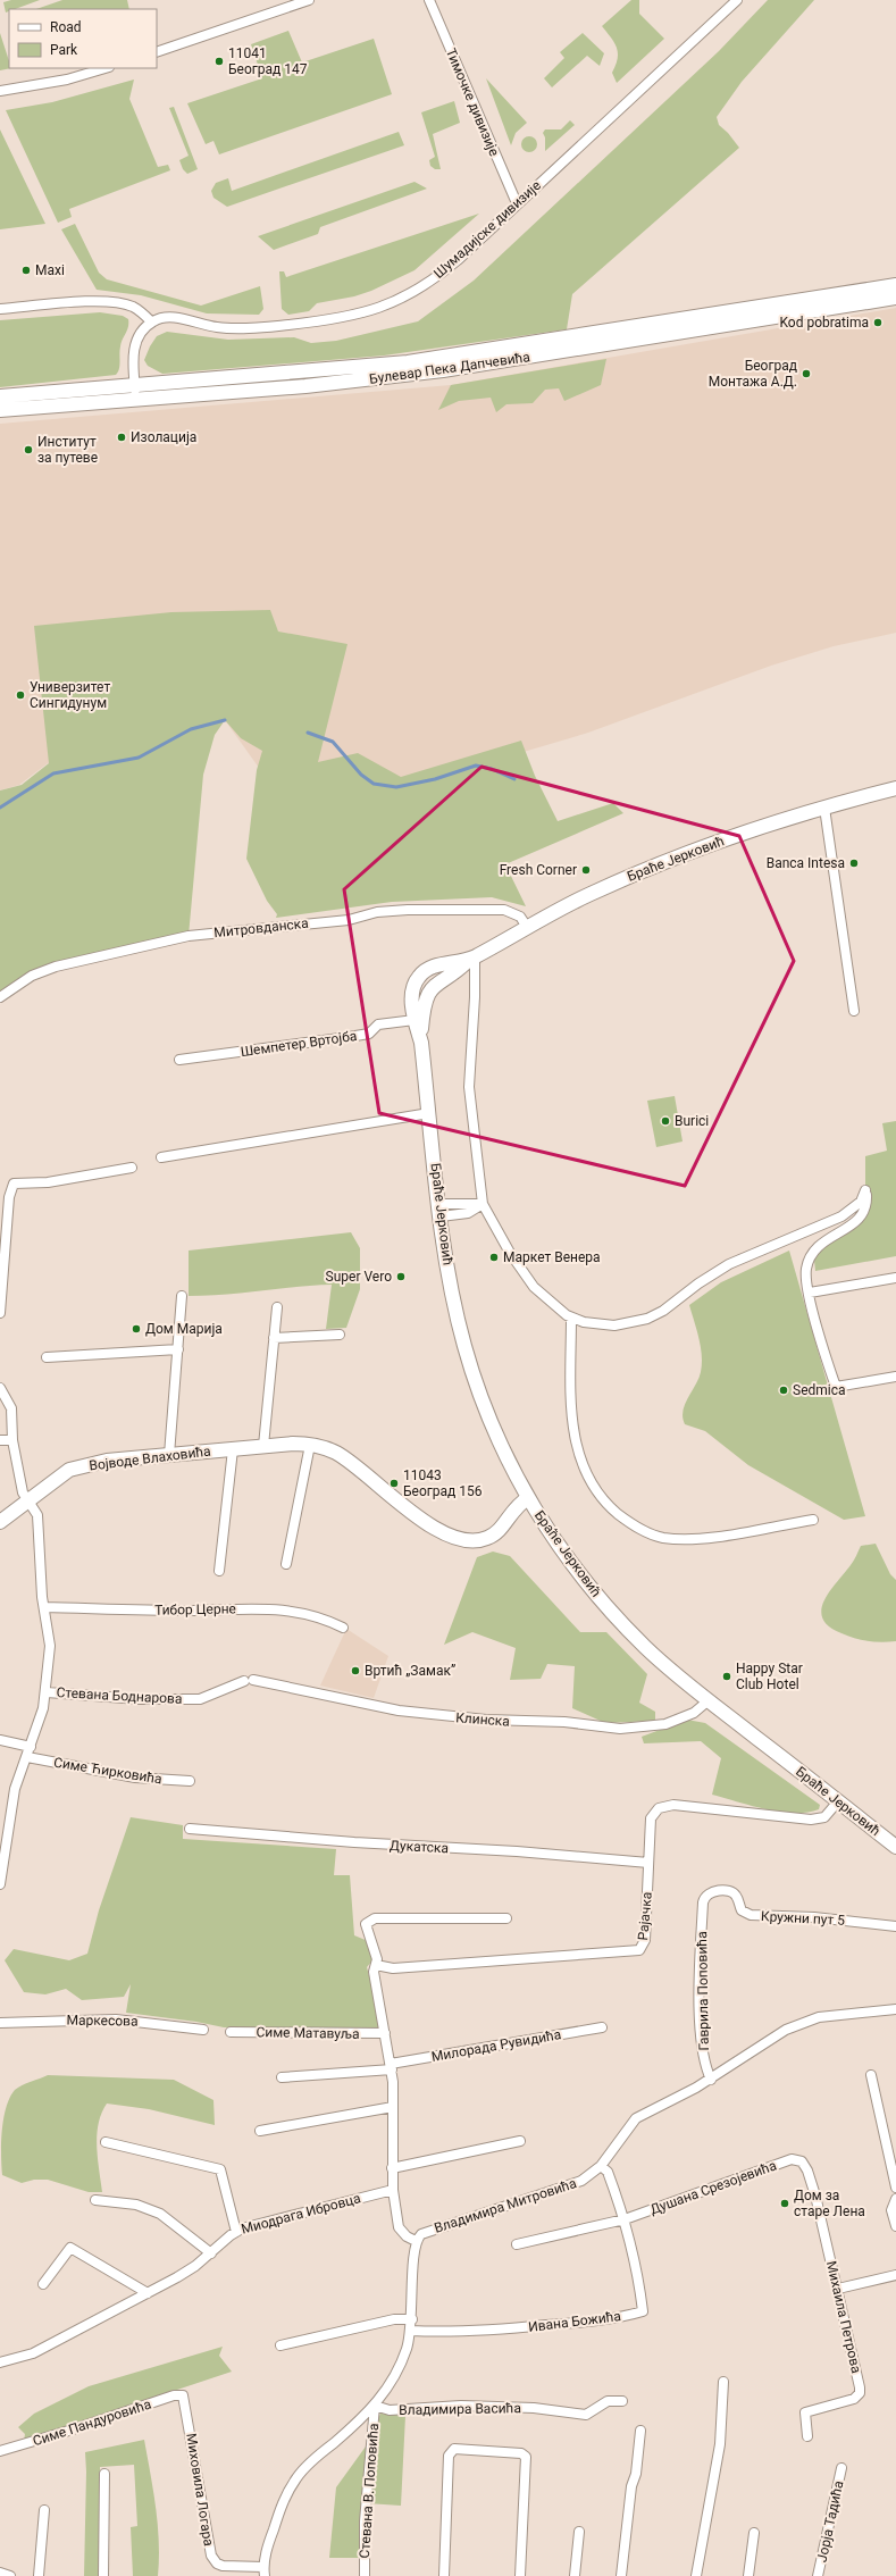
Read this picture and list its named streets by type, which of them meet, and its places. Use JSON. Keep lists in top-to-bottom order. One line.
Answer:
{"streets":{"street":["Тимочке дивизије","Шумадијске дивизије","Булевар Пека Дапчевића","Браће Јерковић","Митровданска","Шемпетер Вртојба","Војводе Влаховића","Тибор Церне","Стевана Боднарова","Клинска","Симе Ћирковића","Дукатска","Рајачка","Кружни пут 5","Гаврила Поповића","Маркесова","Симе Матавуља","Милорада Рувидића","Душана Срезојевића","Владимира Митровића","Миодрага Ибровца","Михаила Петрова","Ивана Божића","Владимира Васића","Симе Пандуровића","Миховила Логара","Стевана В. Поповића","Јорја Тадића"]},"crossings":[["Тимочке дивизије","Шумадијске дивизије"],["Браће Јерковић","Митровданска"],["Браће Јерковић","Шемпетер Вртојба"],["Браће Јерковић","Војводе Влаховића"],["Браће Јерковић","Клинска"],["Браће Јерковић","Рајачка"],["Стевана Боднарова","Клинска"],["Дукатска","Рајачка"],["Кружни пут 5","Гаврила Поповића"],["Гаврила Поповића","Владимира Митровића"],["Душана Срезојевића","Михаила Петрова"],["Душана Срезојевића","Ивана Божића"],["Владимира Митровића","Ивана Божића"],["Владимира Васића","Стевана В. Поповића"],["Симе Пандуровића","Миховила Логара"]],"places":["11041 Београд 147","Maxi","Kod pobratima","Београд Монтажа А.Д.","Изолација","Институт за путеве","Универзитет Сингидунум","Banca Intesa","Fresh Corner","Burici","Маркет Венера","Super Vero","Дом Марија","Sedmica","11043 Београд 156","Вртић „Замак”","Happy Star Club Hotel","Дом за старе Лена"],"legend":["Road","Park"]}
